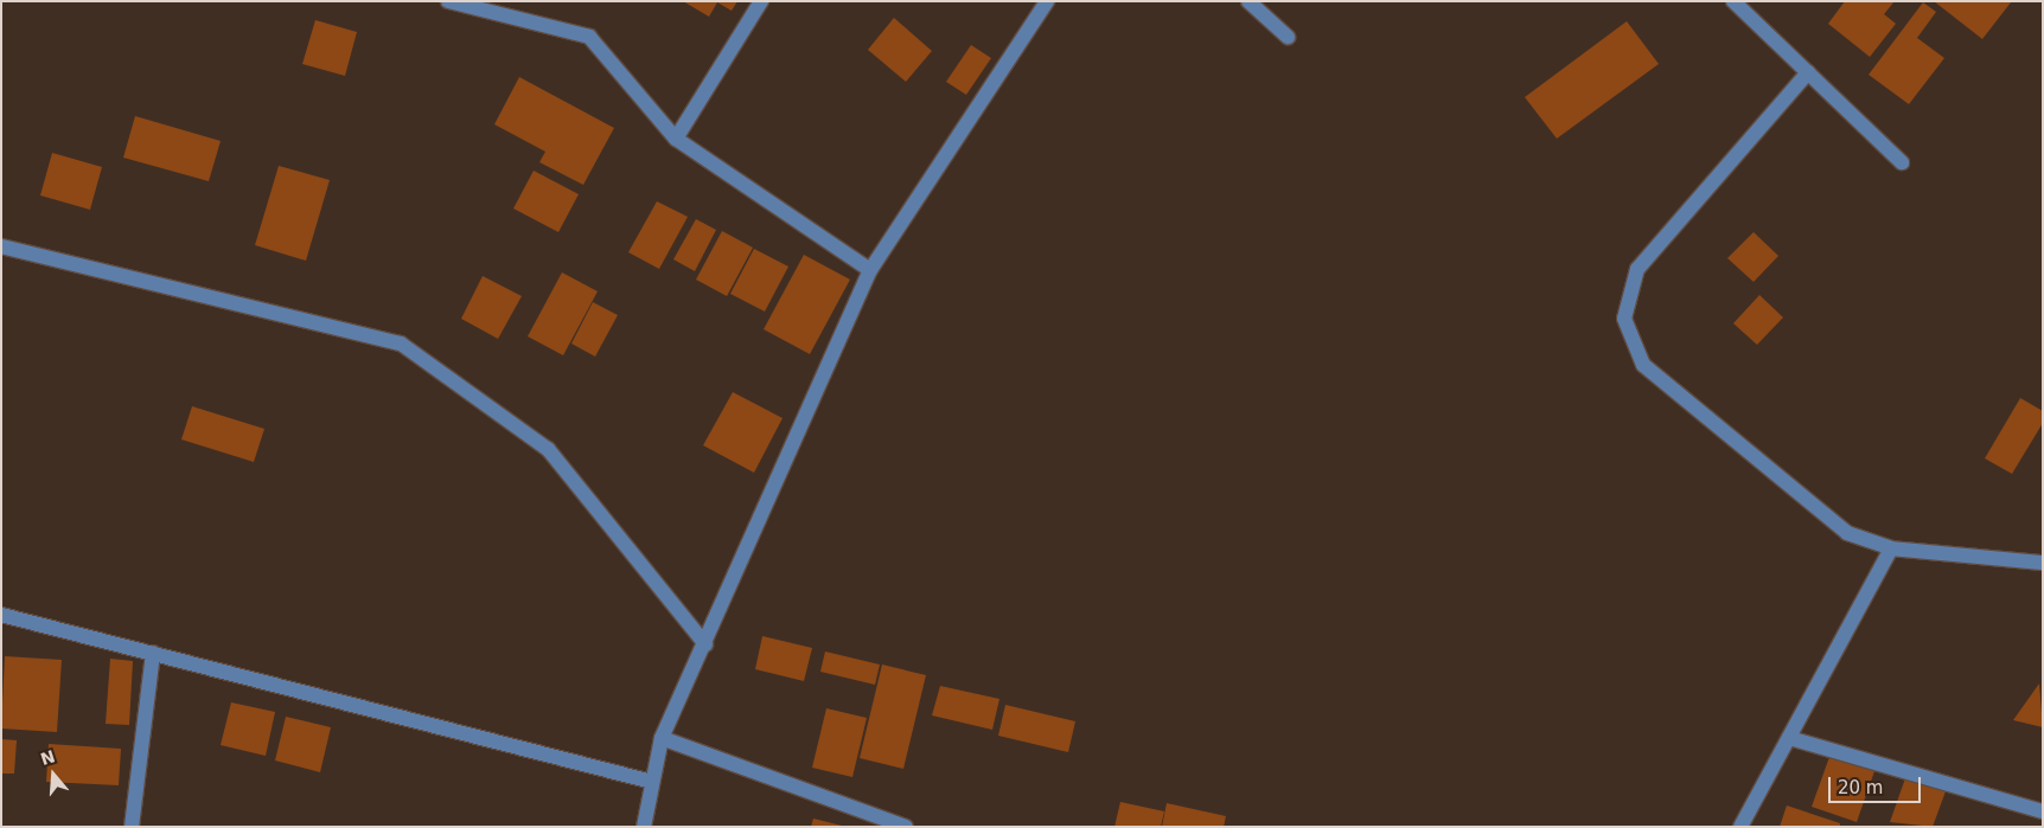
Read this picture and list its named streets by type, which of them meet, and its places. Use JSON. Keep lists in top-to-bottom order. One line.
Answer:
{"scale_bar":"20 m","north":"top"}
